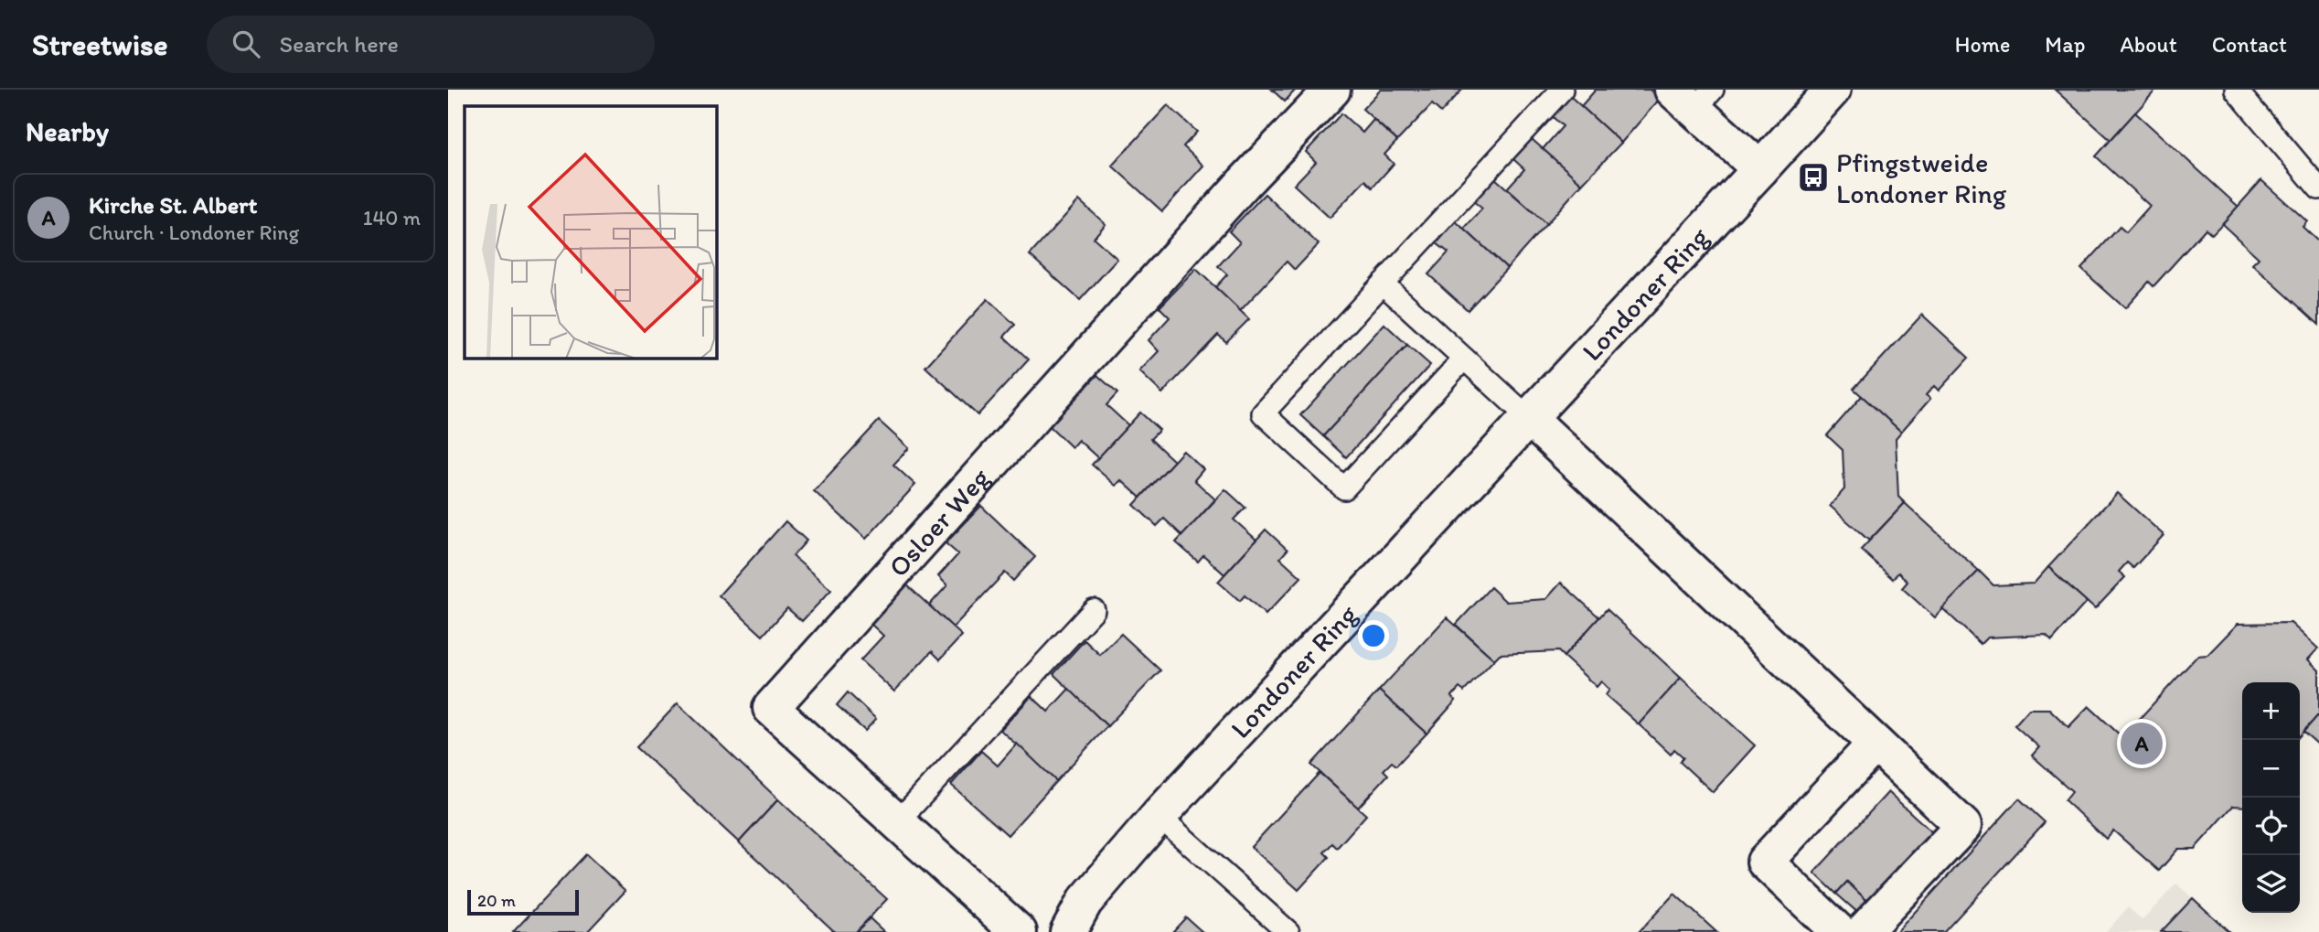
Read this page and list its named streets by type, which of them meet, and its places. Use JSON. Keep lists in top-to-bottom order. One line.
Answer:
{"streets":{"street":["Londoner Ring","Osloer Weg"]},"places":{"bus stop":["Pfingstweide Londoner Ring"]},"scale_bar":"20 m","page":{"header":"Streetwise","search":"Search here","nav":["Home","Map","About","Contact"],"heading":"Nearby","list":[{"mark":"A","name":"Kirche St. Albert","note":"Church · Londoner Ring","value":"140 m"}],"map_buttons":["+","−"],"pins":"A","scale":"20 m"}}
